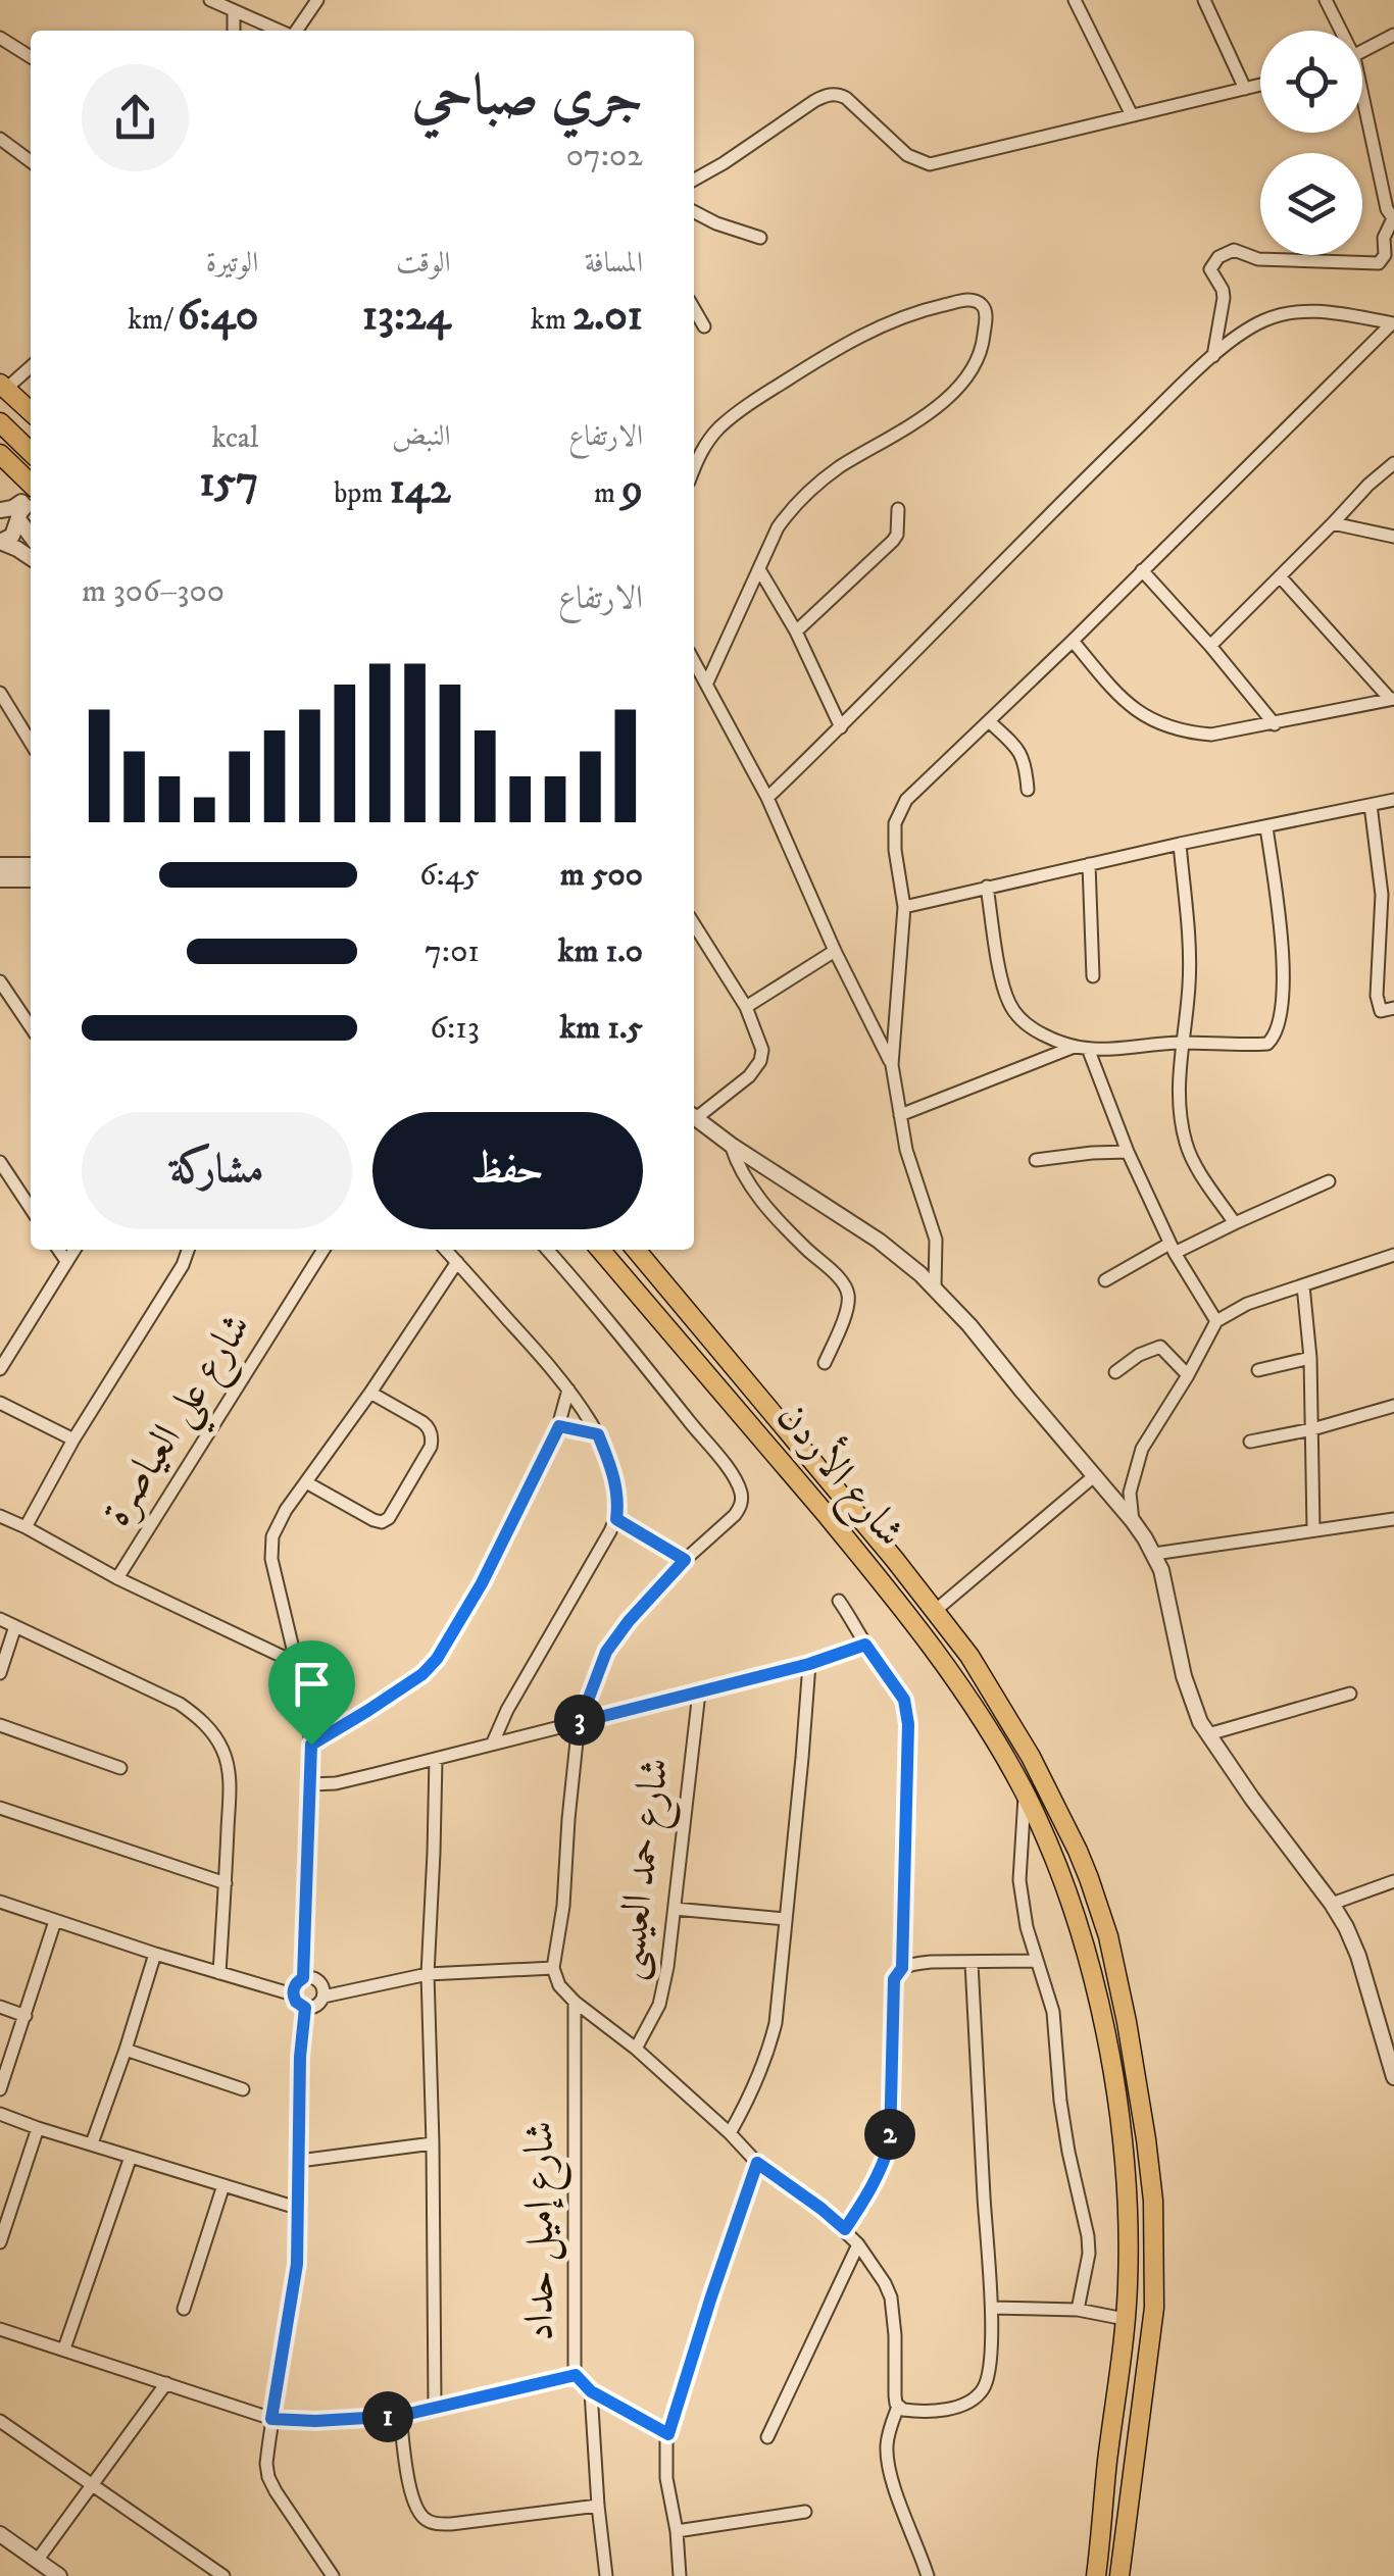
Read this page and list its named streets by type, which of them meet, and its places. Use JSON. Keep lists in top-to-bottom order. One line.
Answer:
{"streets":{"highway":["شارع الأردن"],"street":["شارع علي العياصرة","شارع حمد العيسى","شارع إميل حداد"]},"page":{"heading":["جري صباحي","07:02"],"stats":[["المسافة","2.01 km"],["الوقت","13:24"],["الوتيرة","6:40 /km"],["الارتفاع","9 m"],["النبض","142 bpm"],["kcal","157"]],"chart":["الارتفاع","300–306 m"],"list":[{"name":"500 m","note":"6:45"},{"name":"1.0 km","note":"7:01"},{"name":"1.5 km","note":"6:13"}],"buttons":["حفظ","مشاركة"],"pins":["3","2","1"]}}
